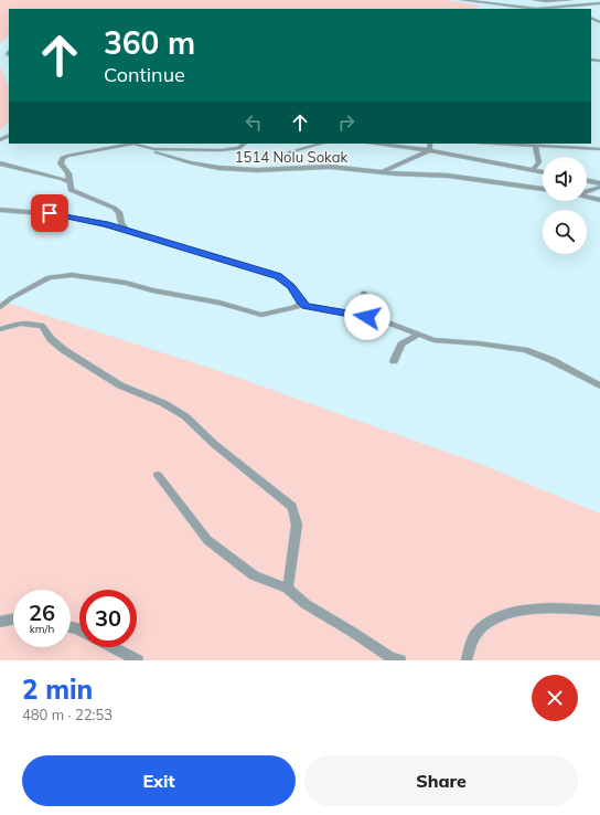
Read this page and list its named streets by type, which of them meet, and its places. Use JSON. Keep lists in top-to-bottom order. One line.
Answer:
{"streets":{"street":["1514 Nolu Sokak"]},"page":{"turn":["360 m","Continue"],"speed":"26 km/h","limit":"30","heading":["2 min","480 m · 22:53"],"buttons":["Exit","Share"]}}
